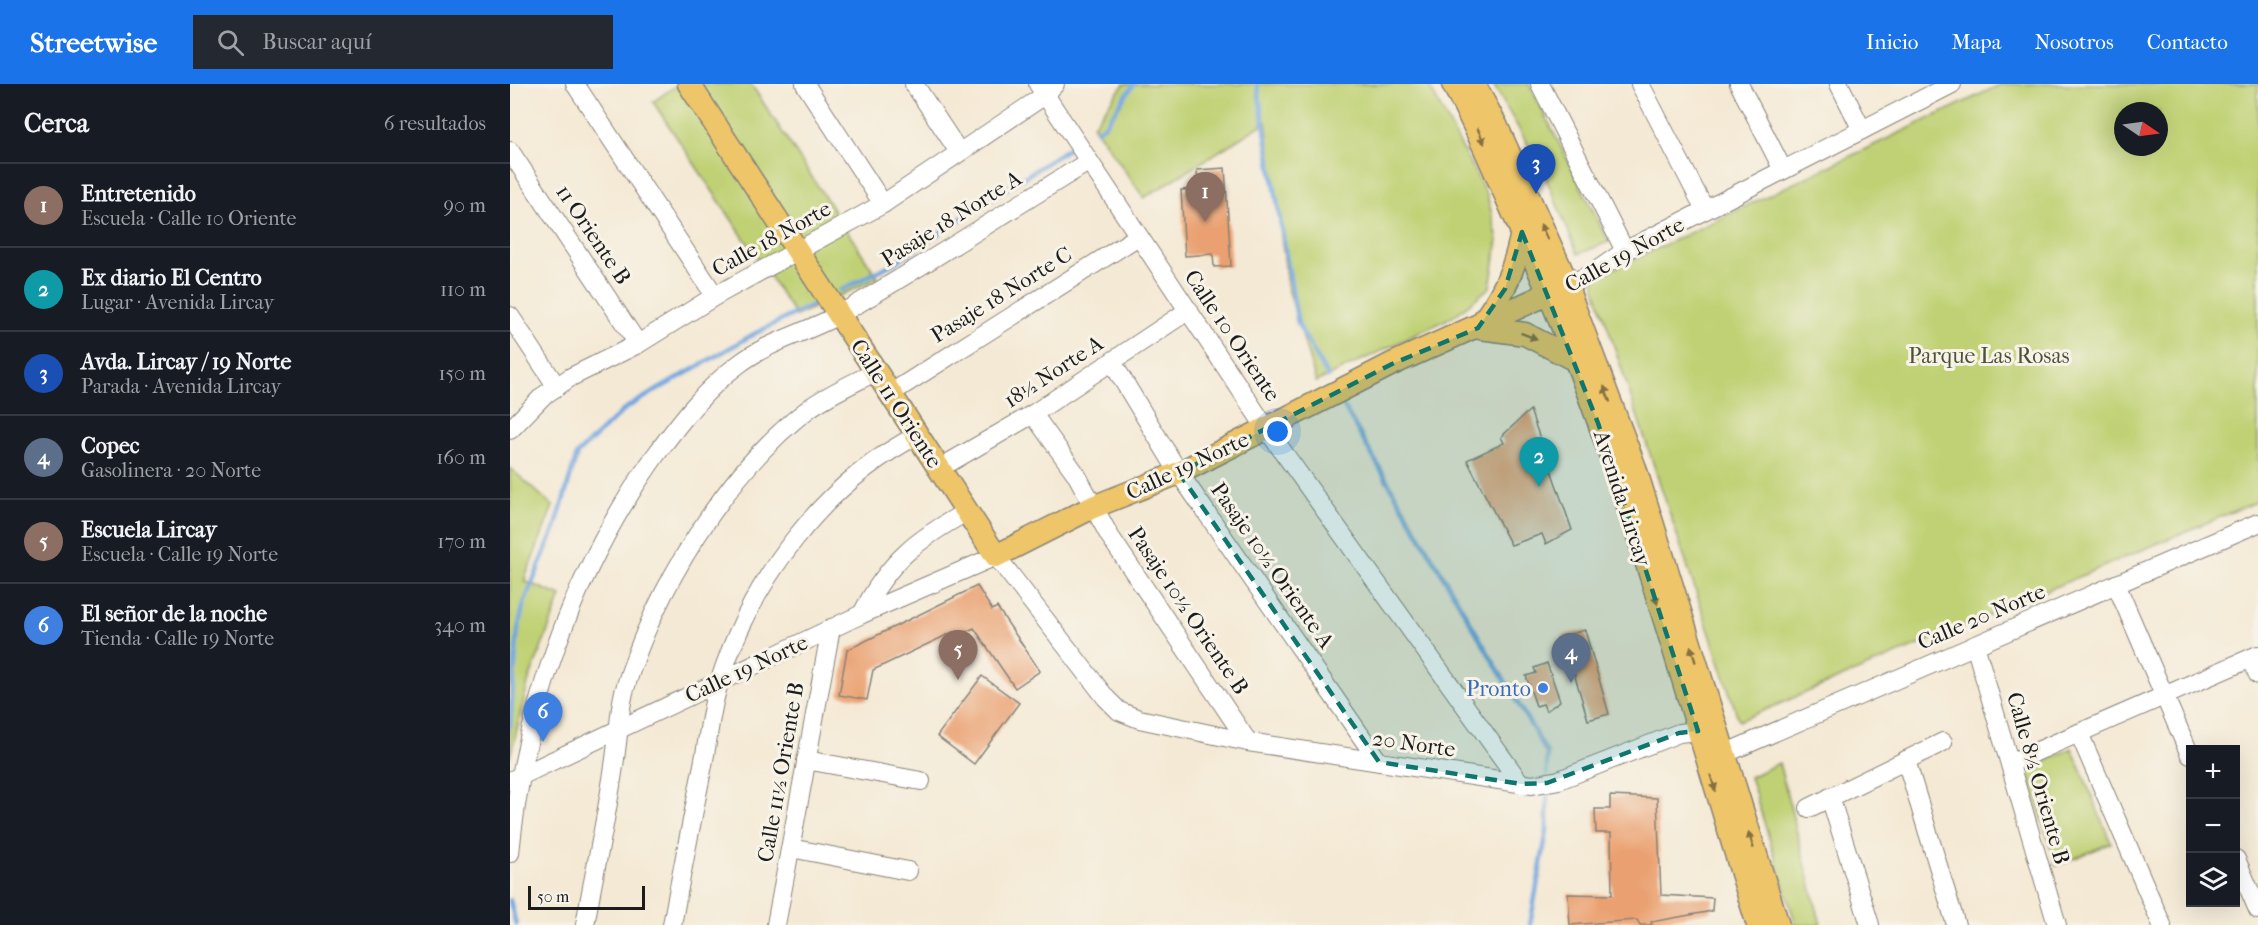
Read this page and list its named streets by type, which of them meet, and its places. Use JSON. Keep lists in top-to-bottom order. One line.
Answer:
{"streets":{"main road":["Calle 19 Norte","Calle 11 Oriente","Avenida Lircay"],"street":["Pasaje 18 Norte A","11 Oriente B","Calle 18 Norte","Pasaje 18 Norte C","Calle 10 Oriente","18½ Norte A","Pasaje 10½ Oriente A","Pasaje 10½ Oriente B","Calle 20 Norte","20 Norte","Calle 11½ Oriente B","Calle 8½ Oriente B"]},"crossings":[["Pasaje 18 Norte A","Calle 19 Norte"],["Pasaje 18 Norte A","Calle 10 Oriente"],["Pasaje 18 Norte A","Calle 11 Oriente"],["11 Oriente B","Calle 18 Norte"],["Calle 18 Norte","Calle 10 Oriente"],["Calle 18 Norte","Calle 11 Oriente"],["Calle 19 Norte","Calle 10 Oriente"],["Calle 19 Norte","Calle 11 Oriente"],["Calle 19 Norte","Avenida Lircay"],["Calle 19 Norte","Pasaje 10½ Oriente A"],["Calle 19 Norte","Pasaje 10½ Oriente B"],["Calle 19 Norte","Calle 11½ Oriente B"],["Pasaje 18 Norte C","Calle 10 Oriente"],["Pasaje 18 Norte C","Calle 11 Oriente"],["Calle 10 Oriente","18½ Norte A"],["Calle 10 Oriente","20 Norte"],["18½ Norte A","Calle 11 Oriente"],["18½ Norte A","Pasaje 10½ Oriente A"],["18½ Norte A","Pasaje 10½ Oriente B"],["Calle 11 Oriente","20 Norte"],["Avenida Lircay","Calle 20 Norte"],["Avenida Lircay","20 Norte"],["Pasaje 10½ Oriente A","20 Norte"],["Pasaje 10½ Oriente B","20 Norte"],["Calle 20 Norte","Calle 8½ Oriente B"]],"parks":["Parque Las Rosas"],"places":["Pronto"],"scale_bar":"50 m","north":"right","page":{"header":"Streetwise","search":"Buscar aquí","nav":["Inicio","Mapa","Nosotros","Contacto"],"heading":["Cerca","6 resultados"],"pins":["3","1","2","5","4","6"],"list":[{"mark":"1","name":"Entretenido","note":"Escuela · Calle 10 Oriente","value":"90 m"},{"mark":"2","name":"Ex diario El Centro","note":"Lugar · Avenida Lircay","value":"110 m"},{"mark":"3","name":"Avda. Lircay / 19 Norte","note":"Parada · Avenida Lircay","value":"150 m"},{"mark":"4","name":"Copec","note":"Gasolinera · 20 Norte","value":"160 m"},{"mark":"5","name":"Escuela Lircay","note":"Escuela · Calle 19 Norte","value":"170 m"},{"mark":"6","name":"El señor de la noche","note":"Tienda · Calle 19 Norte","value":"340 m"}],"map_buttons":["+","−"],"scale":"50 m"}}
